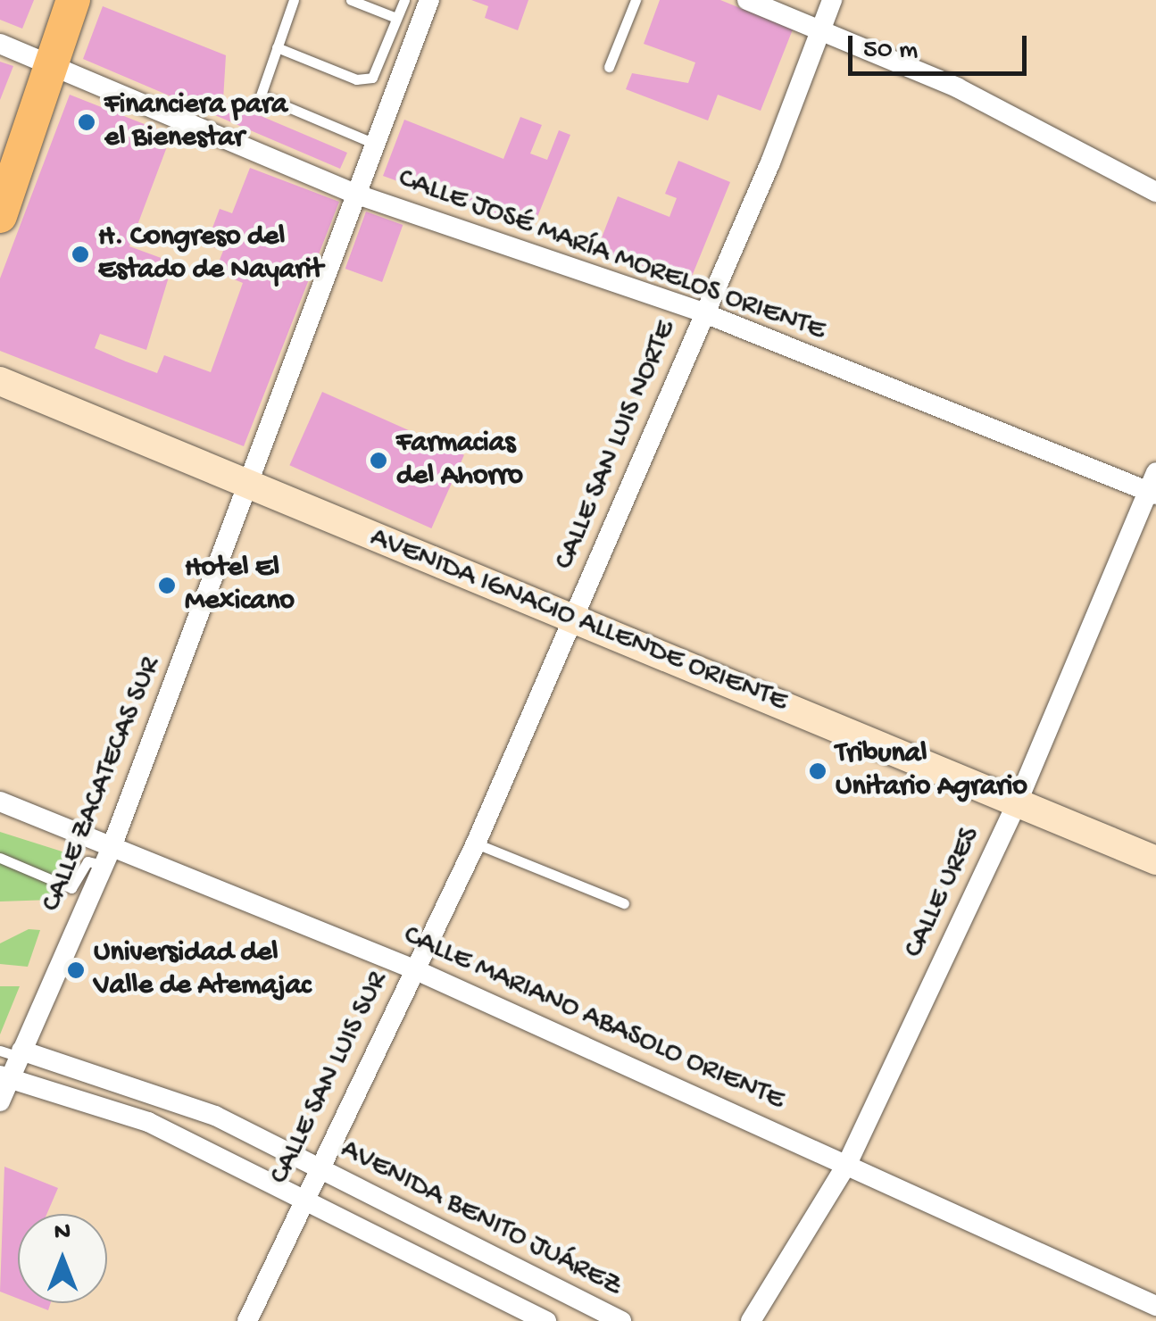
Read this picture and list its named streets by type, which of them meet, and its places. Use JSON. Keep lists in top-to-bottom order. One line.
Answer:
{"streets":{"main road":["AVENIDA IGNACIO ALLENDE ORIENTE"],"street":["CALLE JOSÉ MARÍA MORELOS ORIENTE","CALLE SAN LUIS NORTE","CALLE ZACATECAS SUR","CALLE URES","CALLE MARIANO ABASOLO ORIENTE","CALLE SAN LUIS SUR","AVENIDA BENITO JUÁREZ"]},"crossings":[["CALLE JOSÉ MARÍA MORELOS ORIENTE","CALLE SAN LUIS NORTE"],["CALLE JOSÉ MARÍA MORELOS ORIENTE","CALLE ZACATECAS SUR"],["CALLE JOSÉ MARÍA MORELOS ORIENTE","CALLE URES"],["CALLE SAN LUIS NORTE","AVENIDA IGNACIO ALLENDE ORIENTE"],["CALLE SAN LUIS NORTE","CALLE SAN LUIS SUR"],["AVENIDA IGNACIO ALLENDE ORIENTE","CALLE ZACATECAS SUR"],["AVENIDA IGNACIO ALLENDE ORIENTE","CALLE URES"],["AVENIDA IGNACIO ALLENDE ORIENTE","CALLE SAN LUIS SUR"],["CALLE ZACATECAS SUR","CALLE MARIANO ABASOLO ORIENTE"],["CALLE ZACATECAS SUR","AVENIDA BENITO JUÁREZ"],["CALLE URES","CALLE MARIANO ABASOLO ORIENTE"],["CALLE MARIANO ABASOLO ORIENTE","CALLE SAN LUIS SUR"],["CALLE SAN LUIS SUR","AVENIDA BENITO JUÁREZ"]],"places":["Financiera para el Bienestar","H. Congreso del Estado de Nayarit","Farmacias del Ahorro","Hotel El Mexicano","Tribunal Unitario Agrario","Universidad del Valle de Atemajac"],"scale_bar":"50 m","north":"top"}
